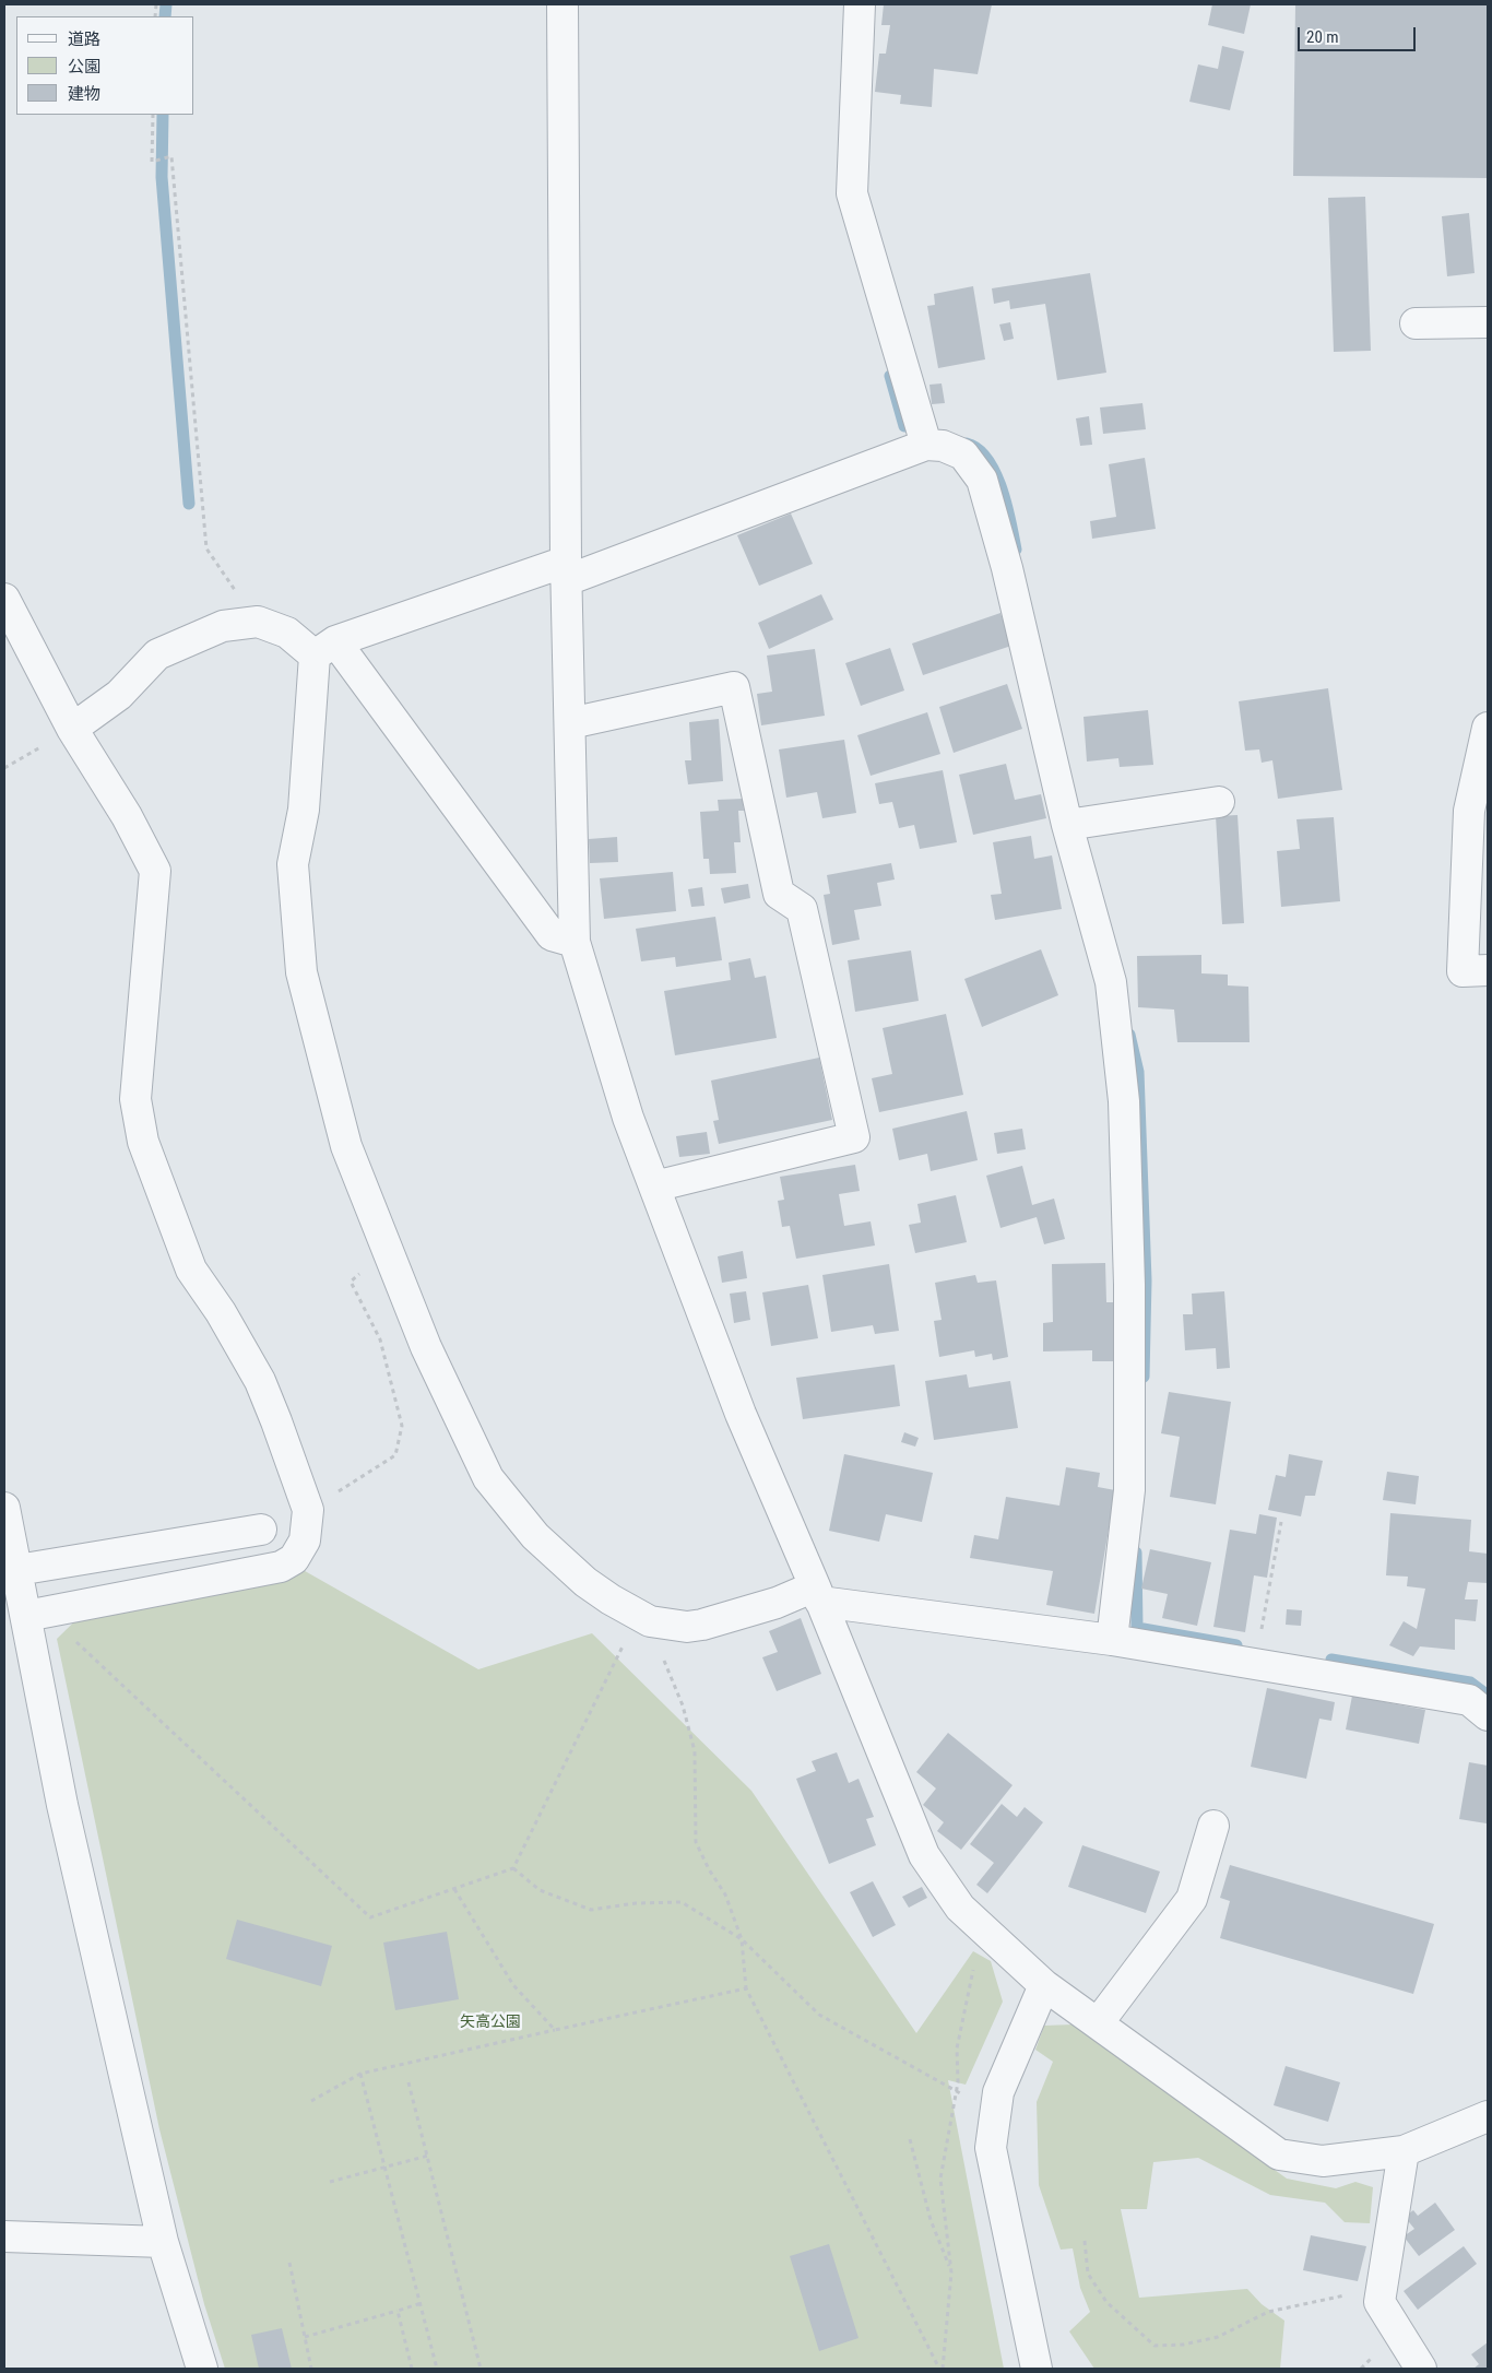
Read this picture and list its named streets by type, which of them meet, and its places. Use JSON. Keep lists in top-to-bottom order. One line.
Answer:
{"parks":["矢高公園"],"legend":["道路","公園","建物"],"scale_bar":"20 m"}
